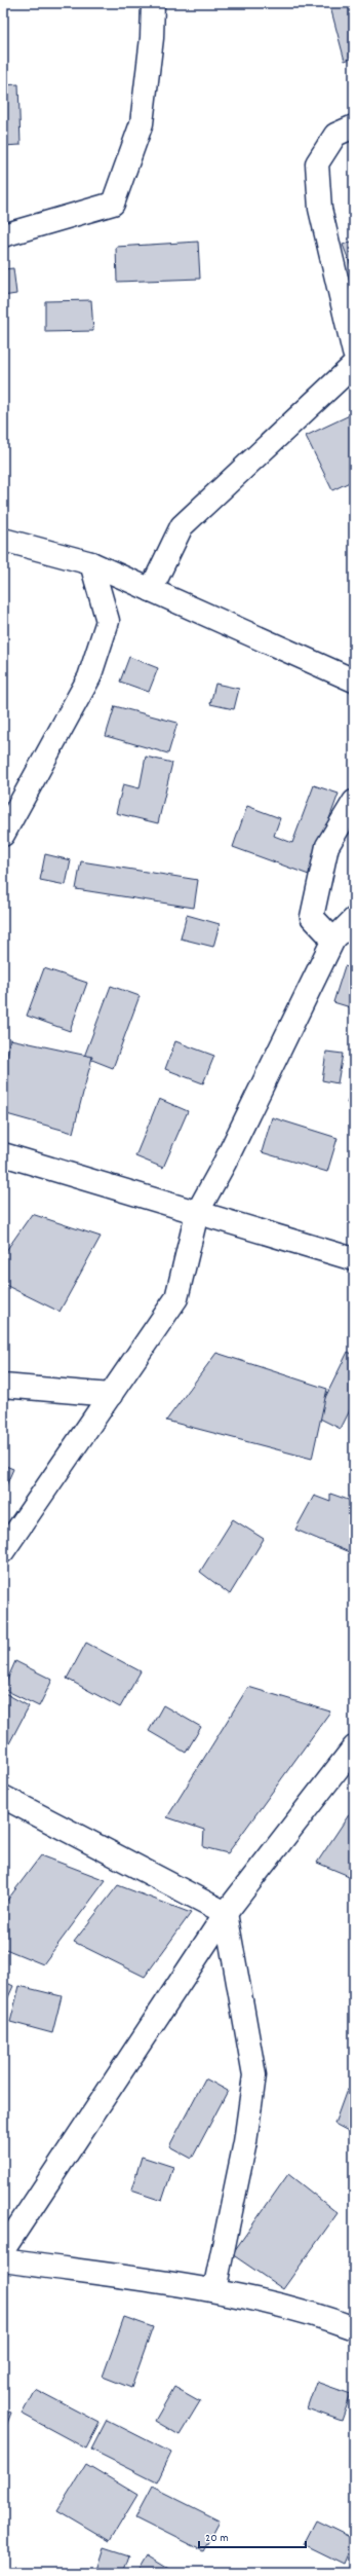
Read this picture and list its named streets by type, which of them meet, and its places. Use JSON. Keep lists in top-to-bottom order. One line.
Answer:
{"scale_bar":"20 m"}
